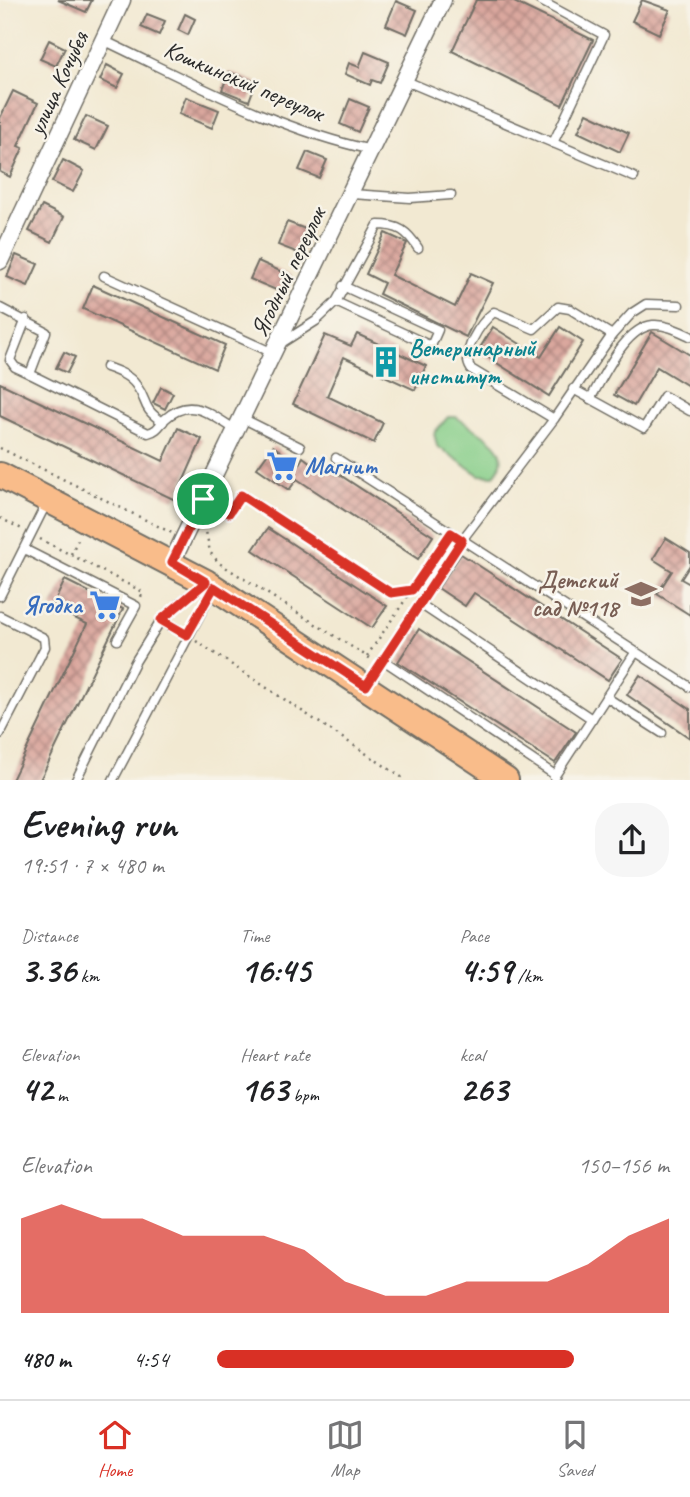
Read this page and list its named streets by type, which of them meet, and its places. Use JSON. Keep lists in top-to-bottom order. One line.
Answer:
{"streets":{"street":["улица Кочубея","Ягодный переулок"],"lane":["Кошкинский переулок"]},"crossings":[["Кошкинский переулок","улица Кочубея"],["Кошкинский переулок","Ягодный переулок"]],"places":{"building":["Ветеринарный институт"],"supermarket":["Магнит","Ягодка"],"school or university":["Детский сад №118"]},"page":{"heading":["Evening run","19:51 · 7 × 480 m"],"stats":[["Distance","3.36 km"],["Time","16:45"],["Pace","4:59 /km"],["Elevation","42 m"],["Heart rate","163 bpm"],["kcal","263"]],"chart":["Elevation","150–156 m"],"list":[{"name":"480 m","note":"4:54"}],"tabs":["Home","Map","Saved"]}}
